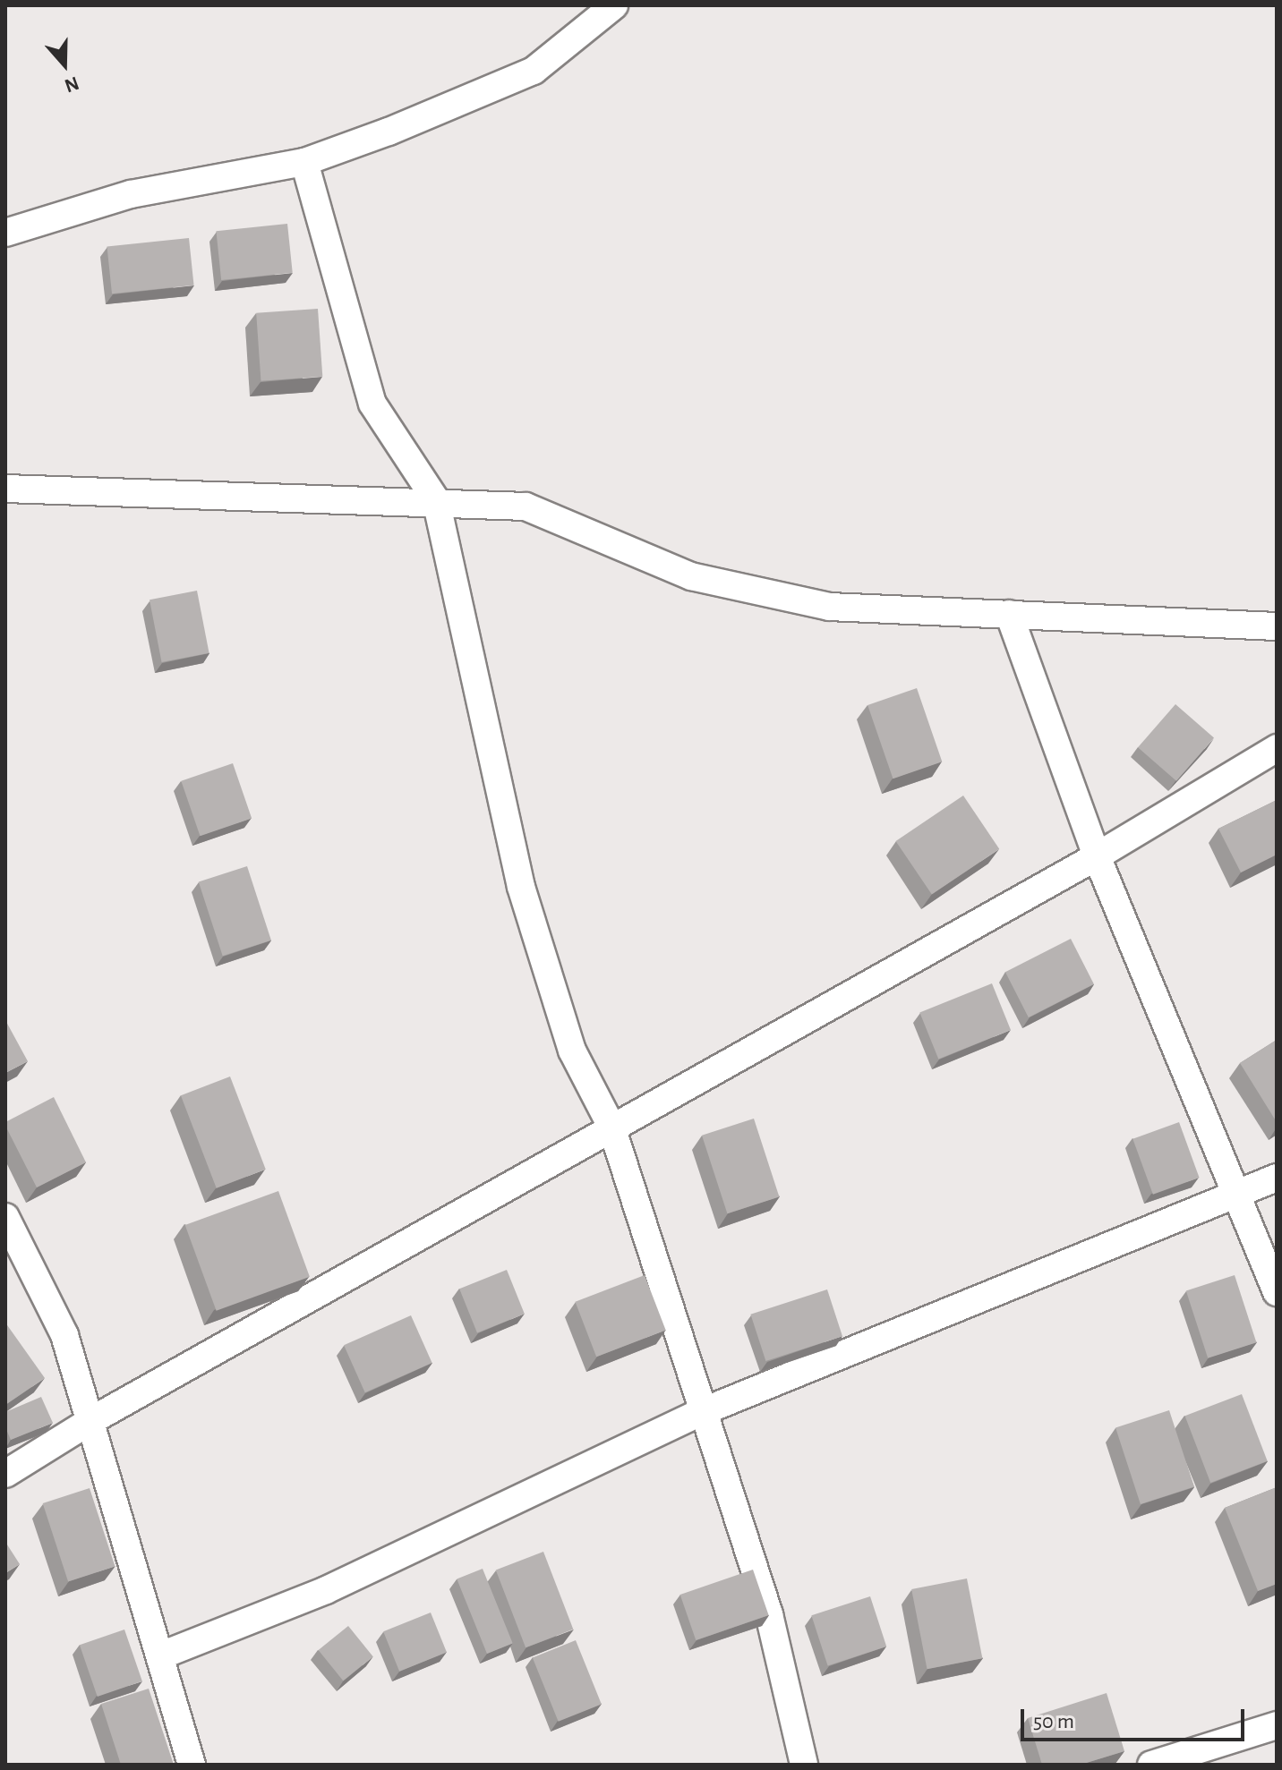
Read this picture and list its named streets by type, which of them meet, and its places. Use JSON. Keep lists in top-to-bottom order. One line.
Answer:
{"scale_bar":"50 m","north":"bottom"}
